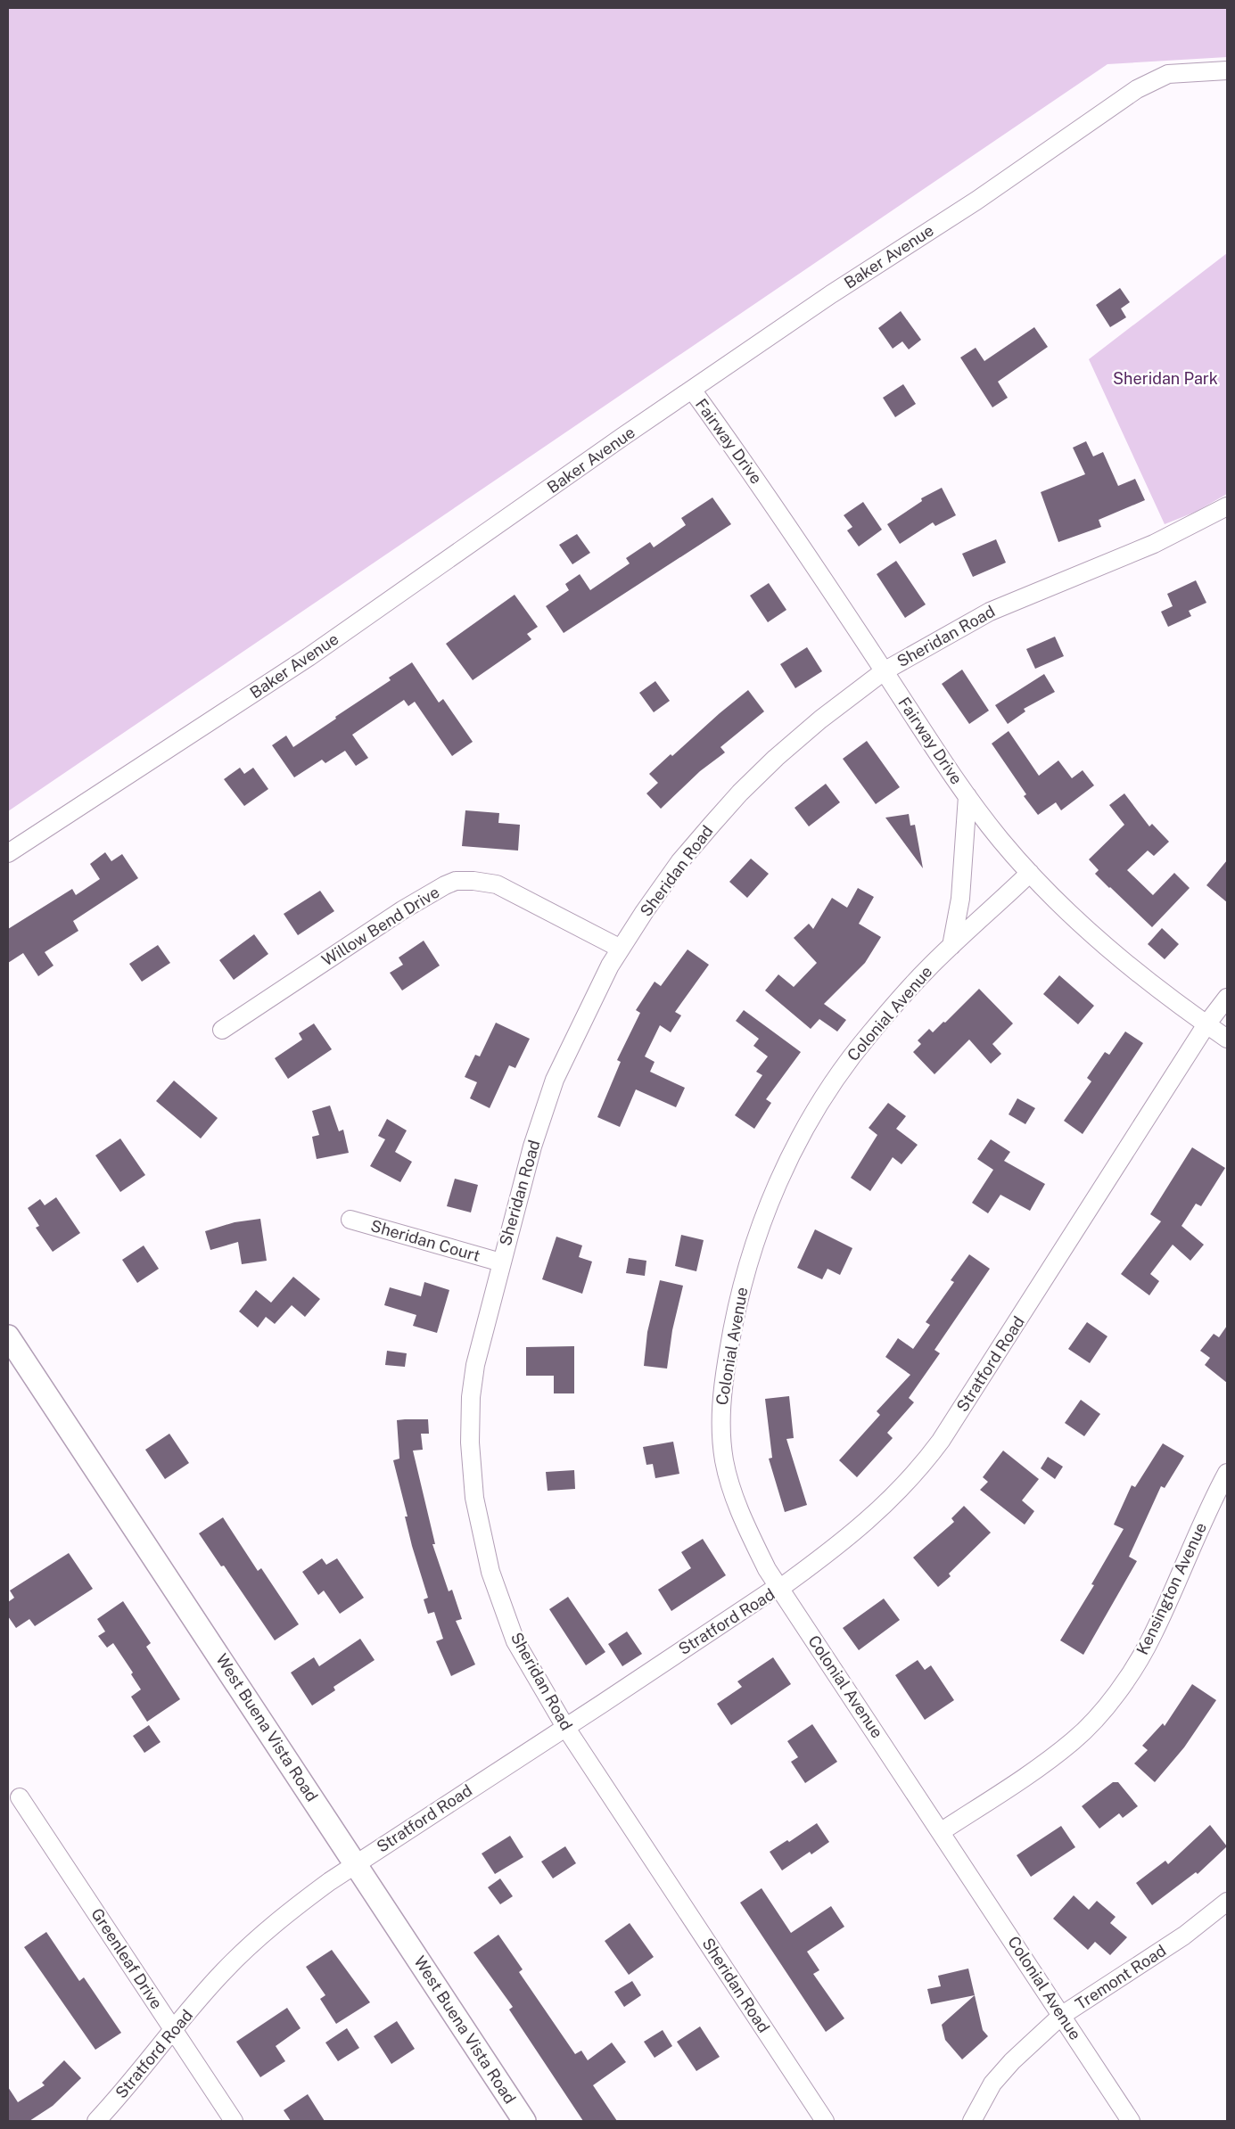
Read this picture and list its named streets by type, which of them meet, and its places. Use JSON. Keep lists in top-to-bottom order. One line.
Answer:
{"streets":{"street":["Baker Avenue","Fairway Drive","Sheridan Road","Willow Bend Drive","Colonial Avenue","Sheridan Court","Stratford Road","Kensington Avenue","West Buena Vista Road","Greenleaf Drive","Tremont Road"]},"crossings":[["Baker Avenue","Fairway Drive"],["Fairway Drive","Sheridan Road"],["Fairway Drive","Colonial Avenue"],["Fairway Drive","Stratford Road"],["Sheridan Road","Willow Bend Drive"],["Sheridan Road","Sheridan Court"],["Sheridan Road","Stratford Road"],["Colonial Avenue","Stratford Road"],["Colonial Avenue","Kensington Avenue"],["Colonial Avenue","Tremont Road"],["Stratford Road","West Buena Vista Road"],["Stratford Road","Greenleaf Drive"]],"parks":["Sheridan Park"]}
